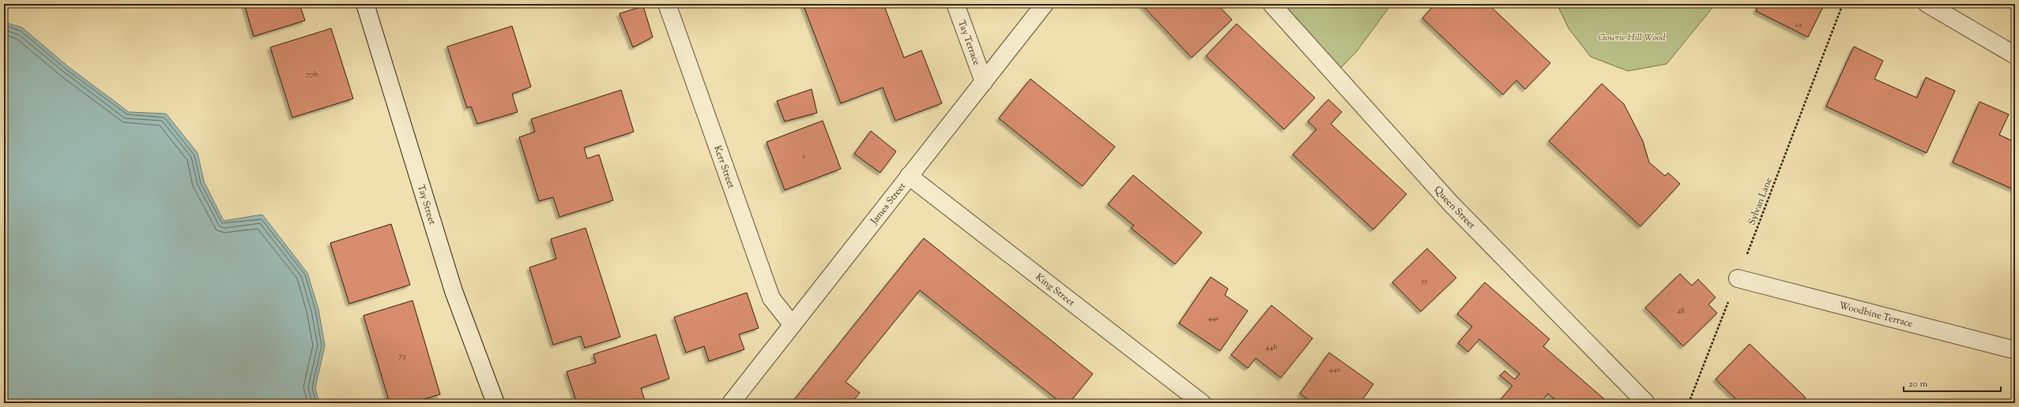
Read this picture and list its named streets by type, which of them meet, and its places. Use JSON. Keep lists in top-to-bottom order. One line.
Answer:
{"streets":{"street":["Tay Terrace","Kerr Street","James Street","Tay Street","Queen Street","King Street","Woodbine Terrace"],"path":["Sylvan Lane"]},"crossings":[["Tay Terrace","James Street"],["Kerr Street","James Street"],["Sylvan Lane","Woodbine Terrace"],["James Street","King Street"]],"parks":["Gowrie Hill Wood"],"house_numbers":["12","77b","1","33","28","44c","44b","73","44a"],"scale_bar":"20 m"}
